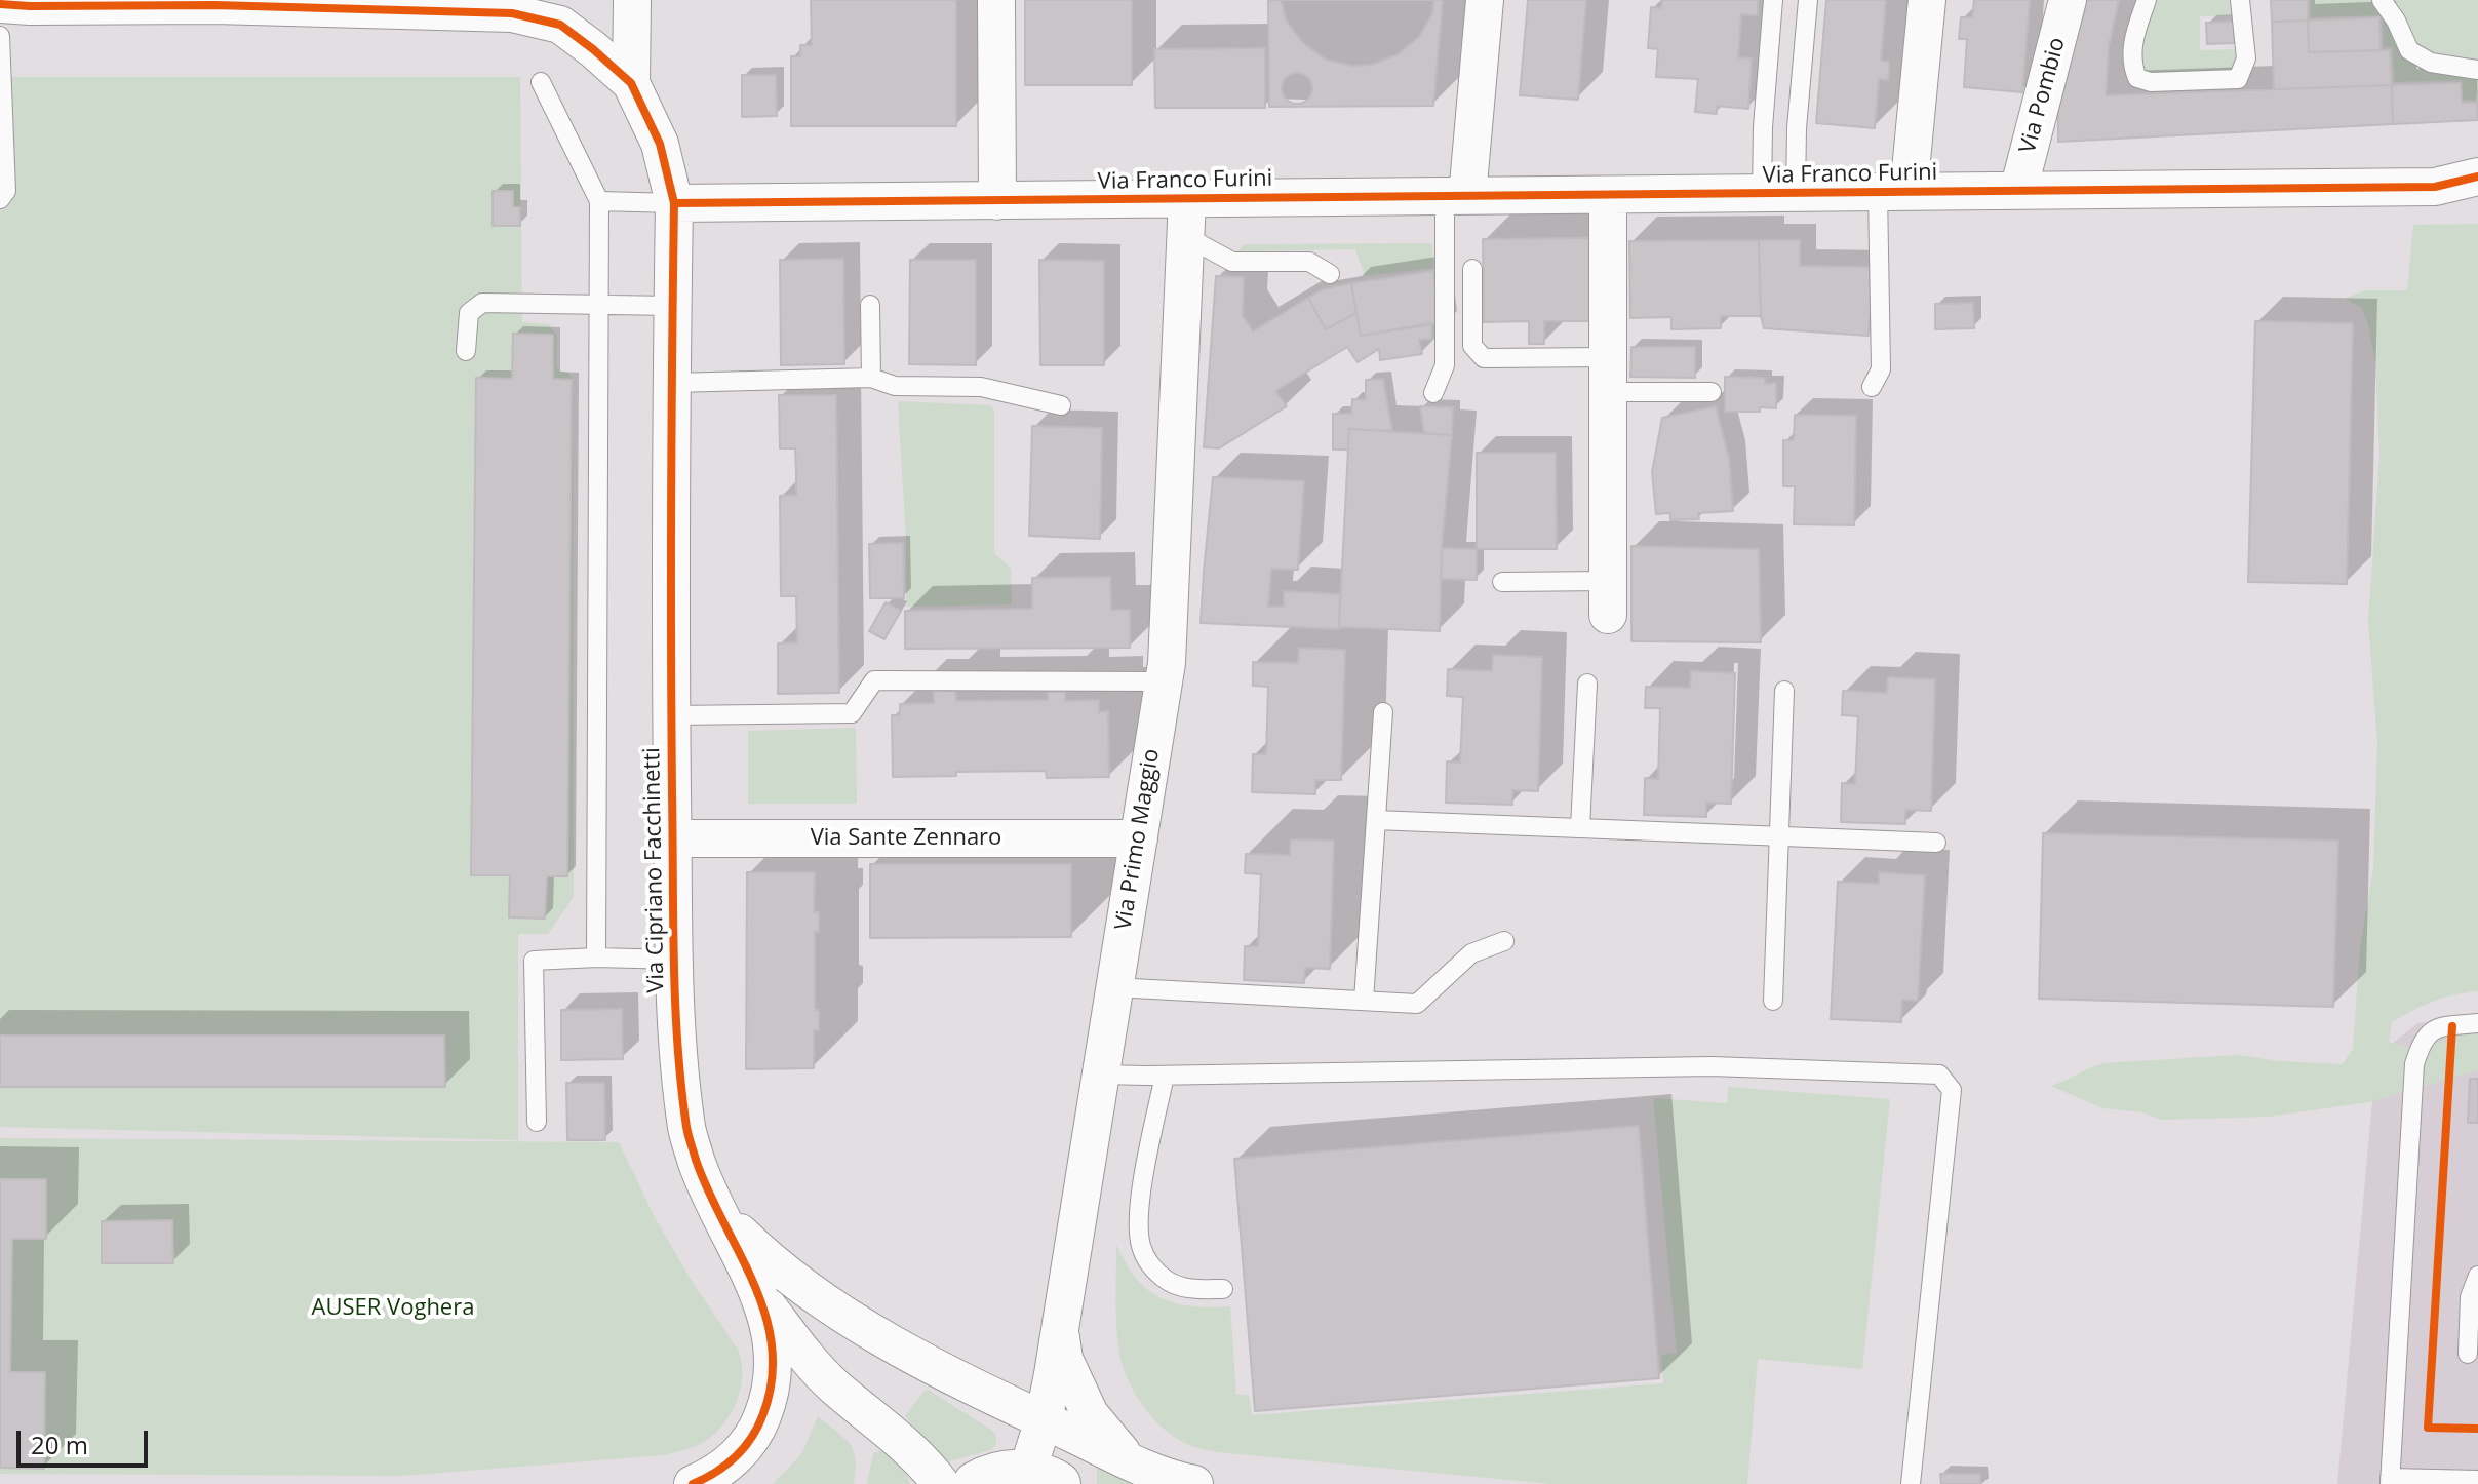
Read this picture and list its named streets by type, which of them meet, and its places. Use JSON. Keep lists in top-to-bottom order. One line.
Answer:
{"streets":{"street":["Via Pombio","Via Franco Furini","Via Sante Zennaro","Via Primo Maggio","Via Cipriano Facchinetti"]},"crossings":[["Via Pombio","Via Franco Furini"],["Via Franco Furini","Via Primo Maggio"],["Via Franco Furini","Via Cipriano Facchinetti"],["Via Sante Zennaro","Via Primo Maggio"],["Via Sante Zennaro","Via Cipriano Facchinetti"],["Via Primo Maggio","Via Cipriano Facchinetti"]],"parks":["AUSER Voghera"],"scale_bar":"20 m"}
